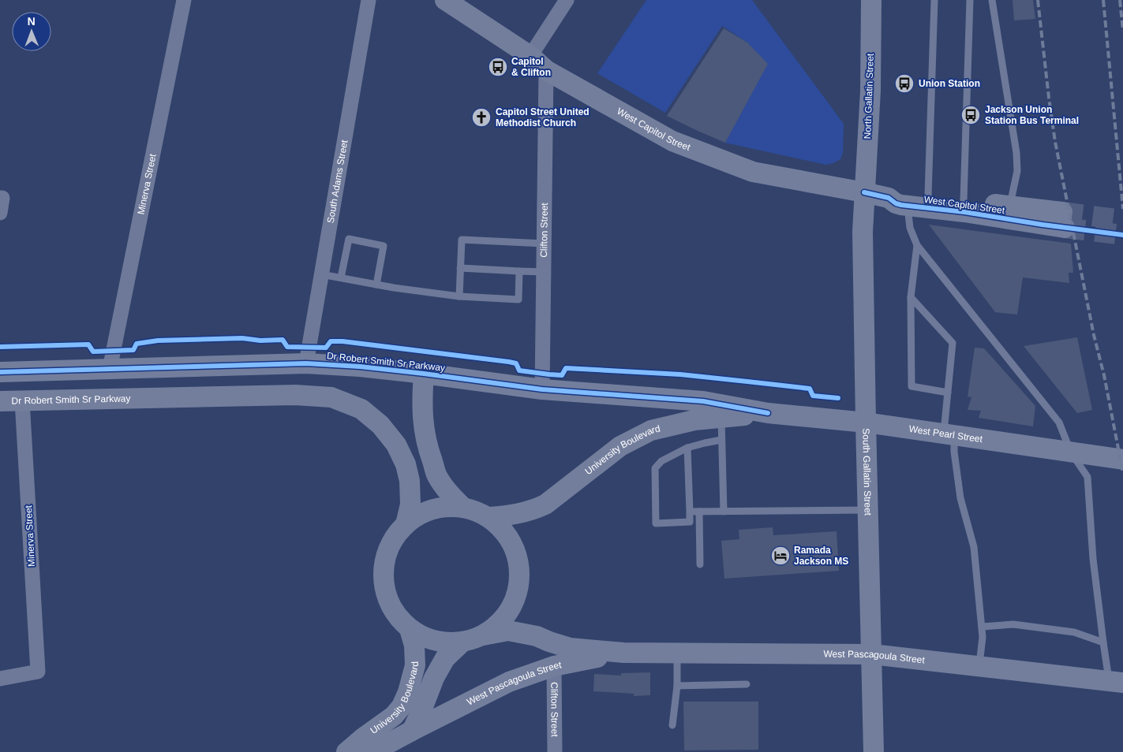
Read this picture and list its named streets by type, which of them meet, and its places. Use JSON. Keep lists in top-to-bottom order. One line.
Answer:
{"streets":{"main road":["North Gallatin Street","West Capitol Street","Dr Robert Smith Sr Parkway","West Pearl Street","University Boulevard","South Gallatin Street","West Pascagoula Street"],"street":["South Adams Street","Minerva Street","Clifton Street"]},"crossings":[["North Gallatin Street","West Capitol Street"],["North Gallatin Street","South Gallatin Street"],["West Capitol Street","Clifton Street"],["West Capitol Street","South Gallatin Street"],["South Adams Street","Dr Robert Smith Sr Parkway"],["Minerva Street","Dr Robert Smith Sr Parkway"],["Clifton Street","Dr Robert Smith Sr Parkway"],["Clifton Street","West Pascagoula Street"],["Dr Robert Smith Sr Parkway","West Pearl Street"],["Dr Robert Smith Sr Parkway","University Boulevard"],["Dr Robert Smith Sr Parkway","West Pascagoula Street"],["West Pearl Street","University Boulevard"],["West Pearl Street","South Gallatin Street"],["University Boulevard","West Pascagoula Street"],["South Gallatin Street","West Pascagoula Street"]],"places":{"bus stop":["Capitol & Clifton","Union Station","Jackson Union Station Bus Terminal"],"church":["Capitol Street United Methodist Church"],"hotel":["Ramada Jackson MS"]},"north":"top"}
